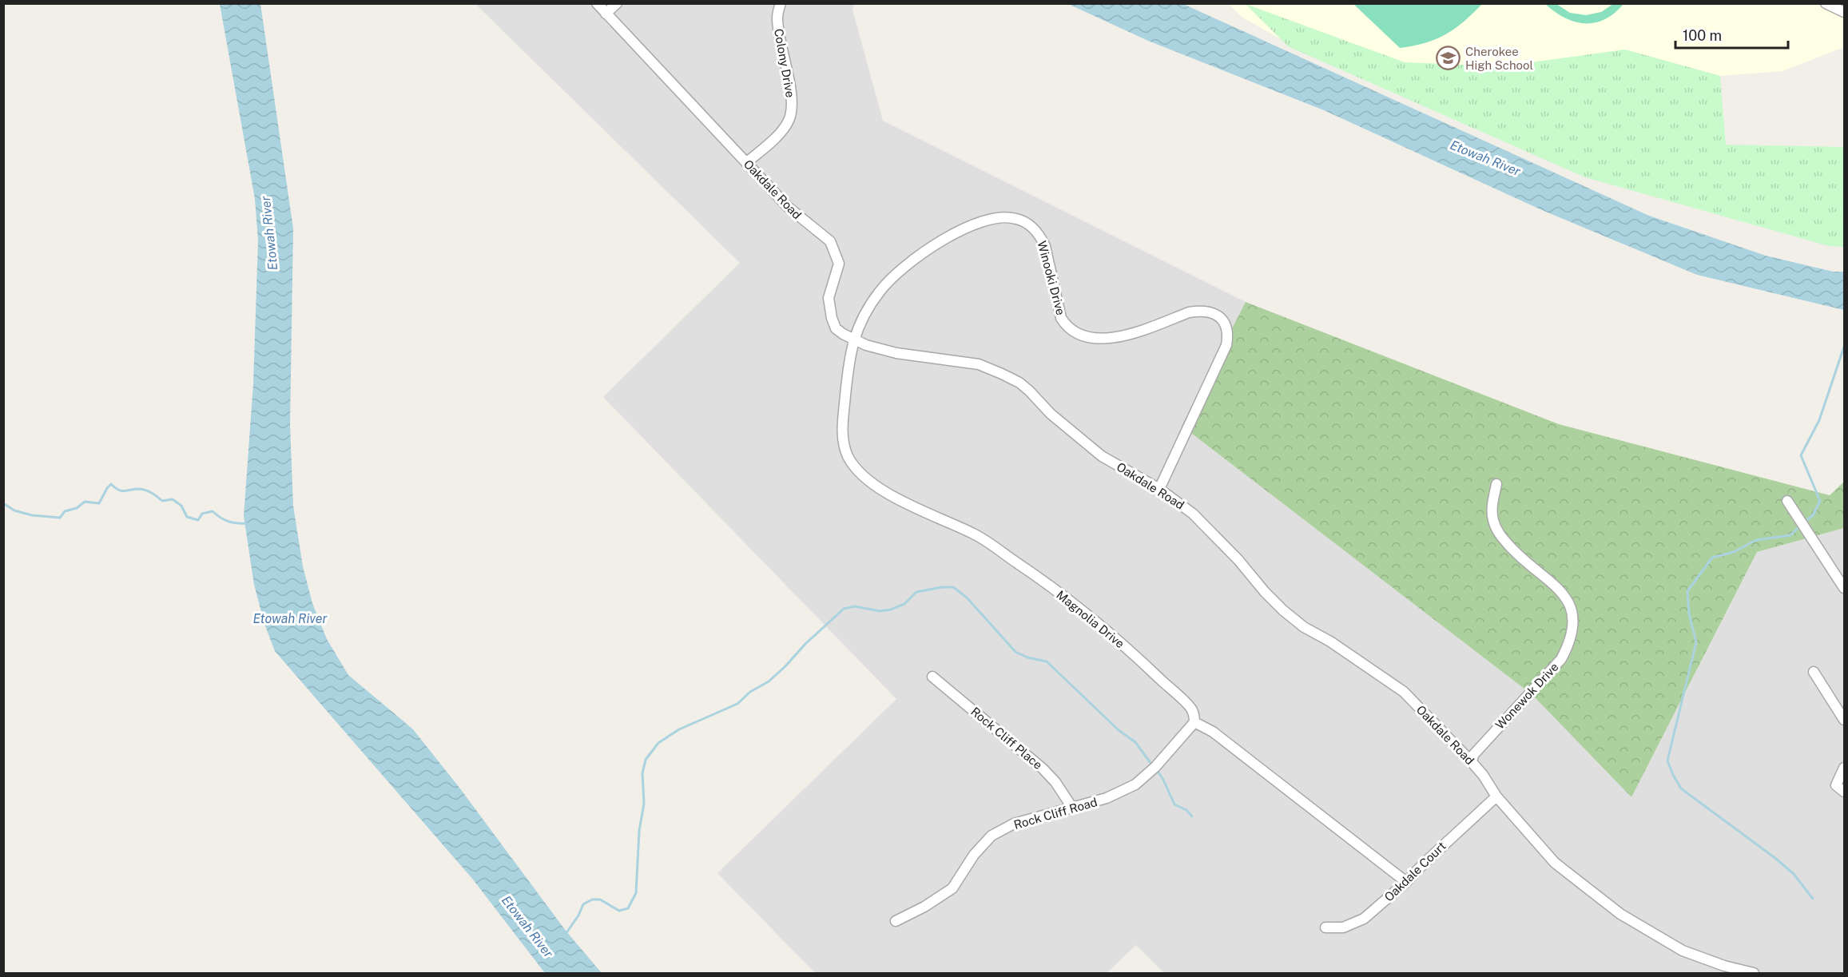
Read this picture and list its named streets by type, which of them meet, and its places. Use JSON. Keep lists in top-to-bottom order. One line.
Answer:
{"streets":{"street":["Colony Drive","Oakdale Road","Winooki Drive","Magnolia Drive","Wonewok Drive","Rock Cliff Place","Rock Cliff Road","Oakdale Court"]},"crossings":[["Colony Drive","Oakdale Road"],["Oakdale Road","Winooki Drive"],["Oakdale Road","Magnolia Drive"],["Oakdale Road","Wonewok Drive"],["Oakdale Road","Oakdale Court"],["Winooki Drive","Magnolia Drive"],["Magnolia Drive","Rock Cliff Road"],["Rock Cliff Place","Rock Cliff Road"]],"water":["Etowah River"],"places":{"school or university":["Cherokee High School"]},"scale_bar":"100 m"}
